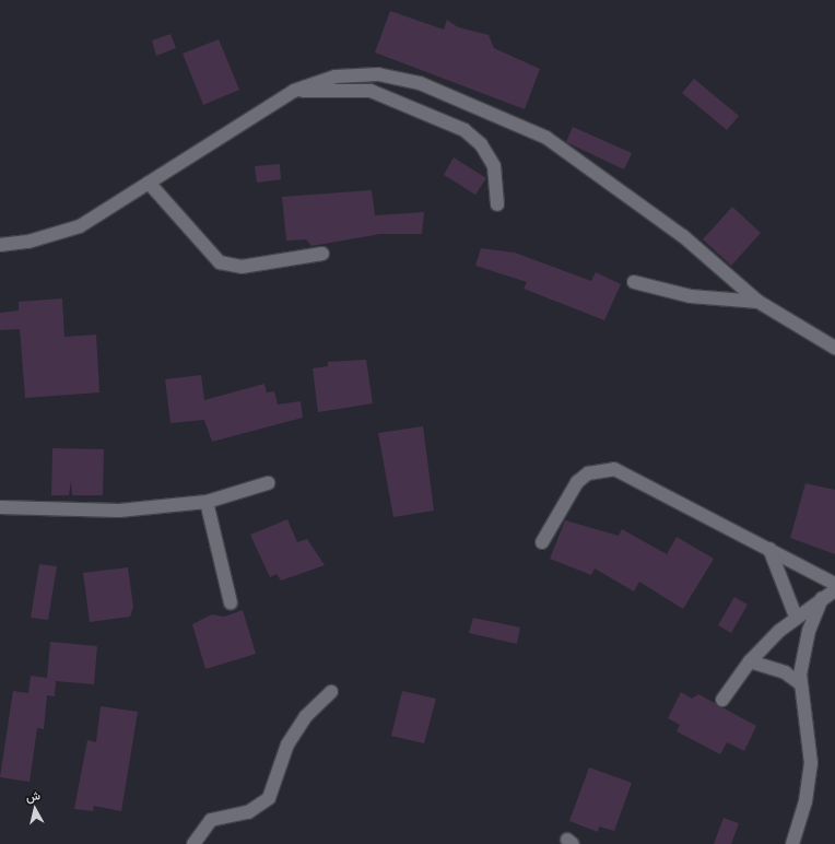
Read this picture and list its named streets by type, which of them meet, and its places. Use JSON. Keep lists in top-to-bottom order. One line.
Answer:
{"north":"top"}
